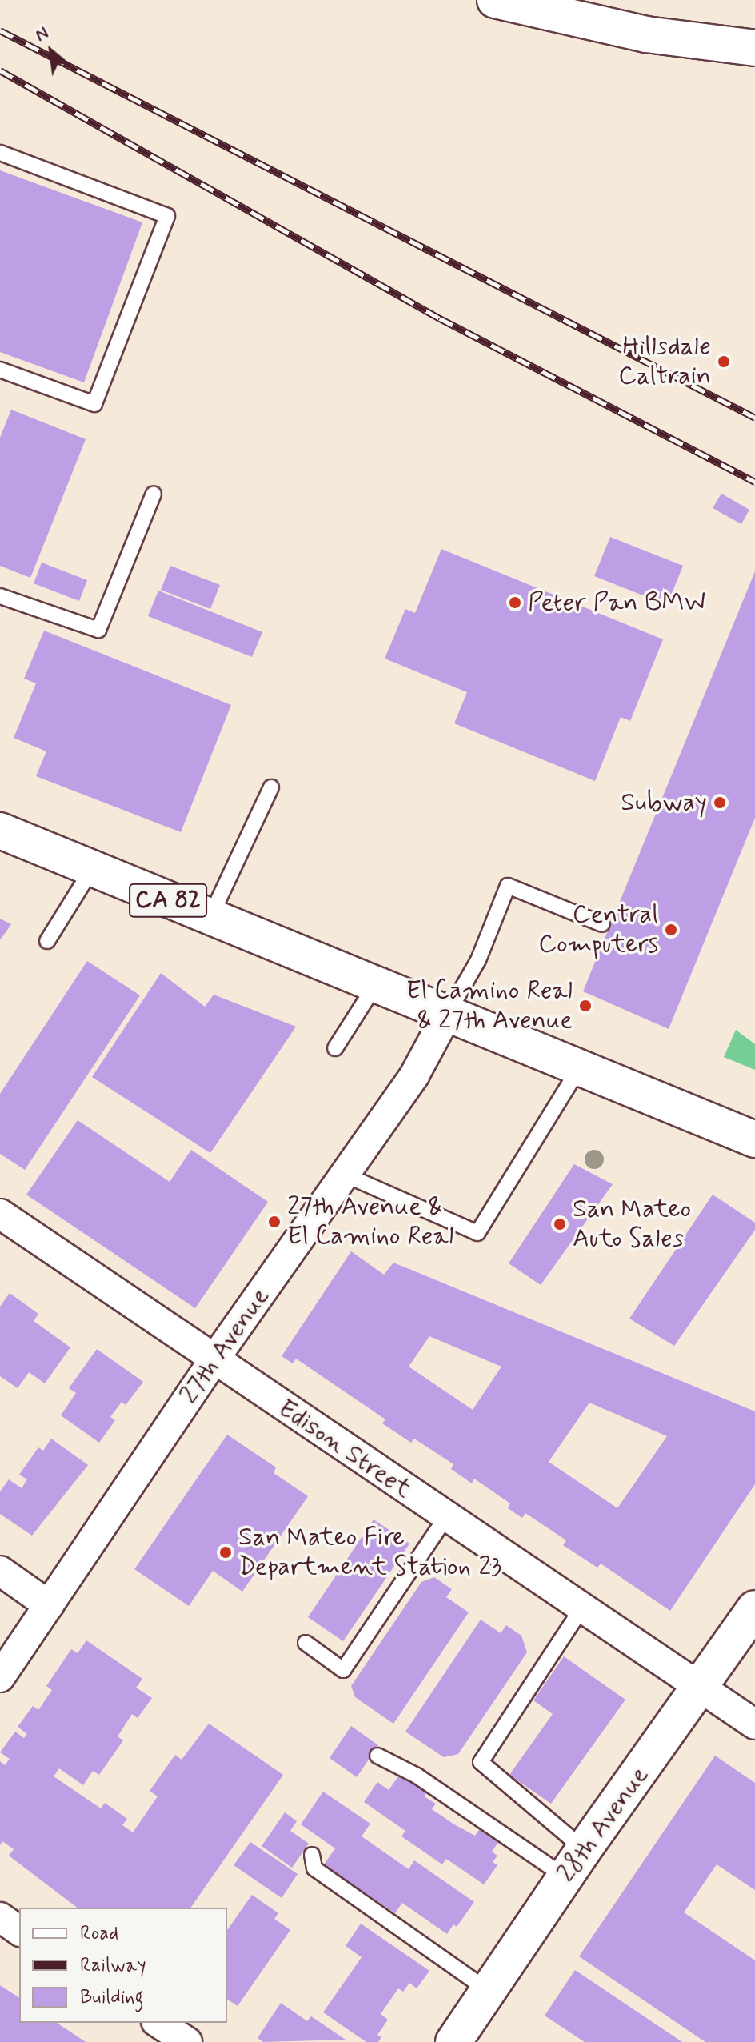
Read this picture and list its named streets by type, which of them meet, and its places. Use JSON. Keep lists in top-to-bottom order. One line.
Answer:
{"streets":{"main road":["CA 82","28th Avenue"],"street":["27th Avenue","Edison Street"]},"crossings":[["CA 82","27th Avenue"],["27th Avenue","Edison Street"],["Edison Street","28th Avenue"]],"places":["Hillsdale Caltrain","Peter Pan BMW","Subway","Central Computers","El Camino Real & 27th Avenue","27th Avenue & El Camino Real","San Mateo Auto Sales","San Mateo Fire Department Station 23"],"legend":["Road","Railway","Building"],"north":"top left"}
